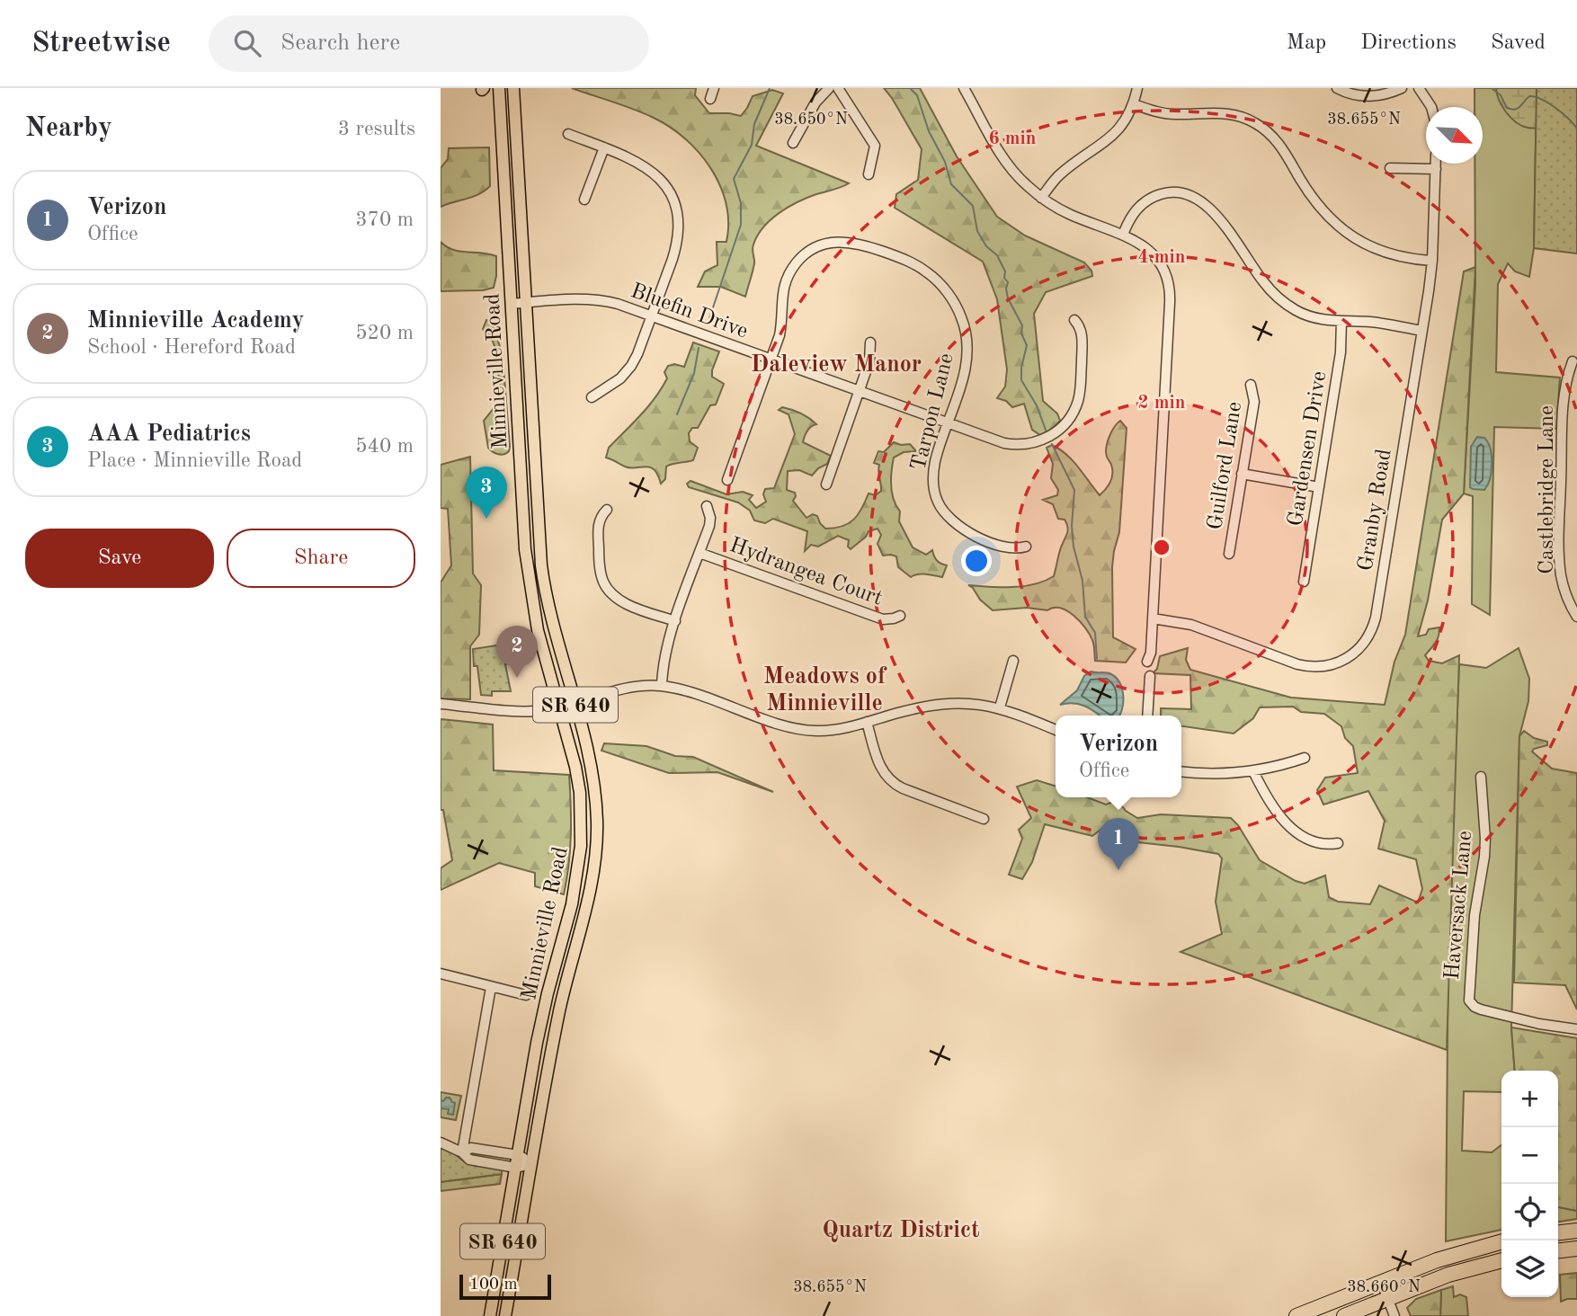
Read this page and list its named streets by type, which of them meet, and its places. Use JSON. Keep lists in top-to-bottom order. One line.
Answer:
{"streets":{"main road":["Minnieville Road","SR 640"],"street":["Bluefin Drive","Tarpon Lane","Gardensen Drive","Guilford Lane","Castlebridge Lane","Granby Road","Hydrangea Court","Haversack Lane"]},"crossings":[["Bluefin Drive","Minnieville Road"],["Bluefin Drive","Tarpon Lane"]],"districts":["Daleview Manor","Meadows of Minnieville","Quartz District"],"scale_bar":"100 m","north":"bottom right","page":{"header":"Streetwise","search":"Search here","nav":["Map","Directions","Saved"],"heading":["Nearby","3 results"],"list":[{"mark":"1","name":"Verizon","note":"Office","value":"370 m"},{"mark":"2","name":"Minnieville Academy","note":"School · Hereford Road","value":"520 m"},{"mark":"3","name":"AAA Pediatrics","note":"Place · Minnieville Road","value":"540 m"}],"pins":["3","2","1"],"buttons":["Save","Share"],"popup":["Verizon","Office"],"map_buttons":["+","−"],"scale":"100 m"},"coordinates":["38.650°N","38.655°N","38.660°N"],"rings":["6 min","4 min","2 min"]}
